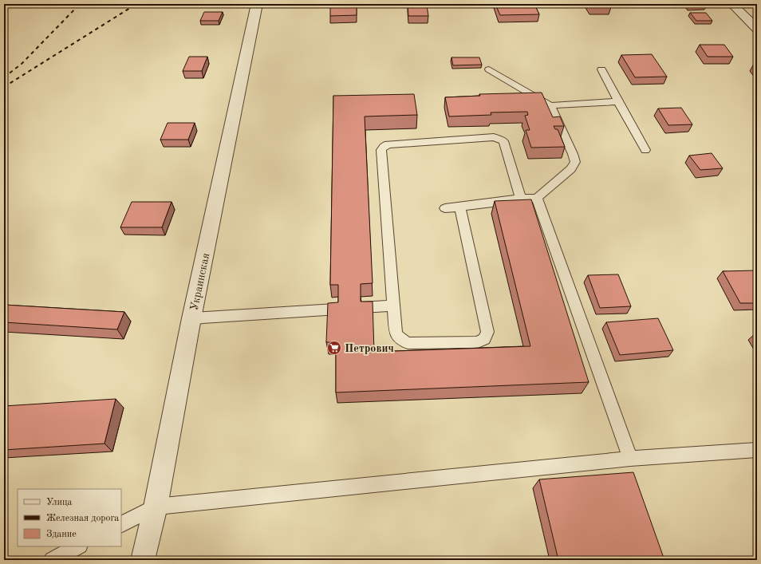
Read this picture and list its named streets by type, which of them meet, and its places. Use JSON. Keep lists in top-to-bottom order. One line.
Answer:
{"streets":{"street":["Украинская"]},"places":{"supermarket":["Петрович"]},"legend":["Улица","Железная дорога","Здание"]}
